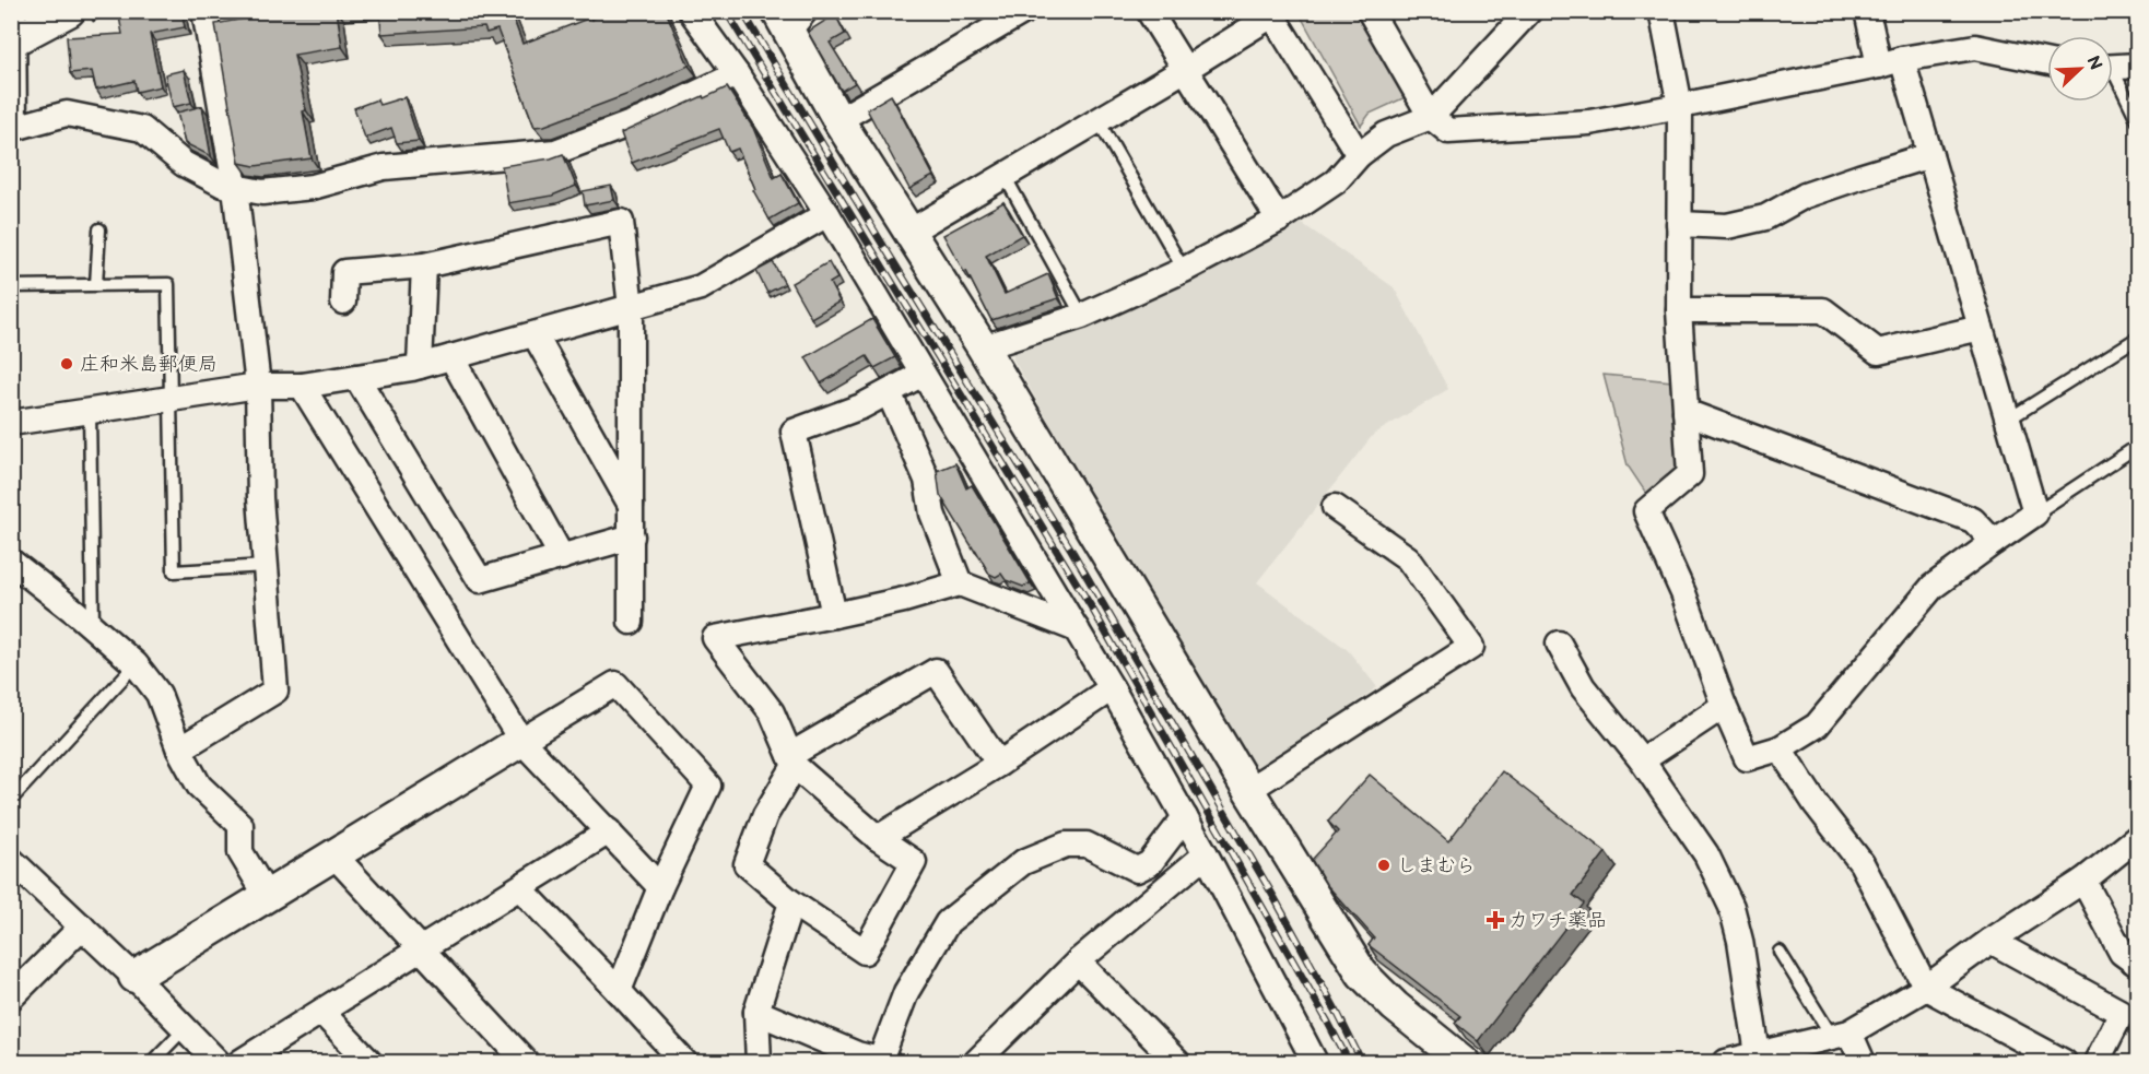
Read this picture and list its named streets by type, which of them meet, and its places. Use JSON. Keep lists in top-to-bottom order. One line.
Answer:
{"places":{"other":["庄和米島郵便局","しまむら"],"health":["カワチ薬品"]},"north":"top right"}
